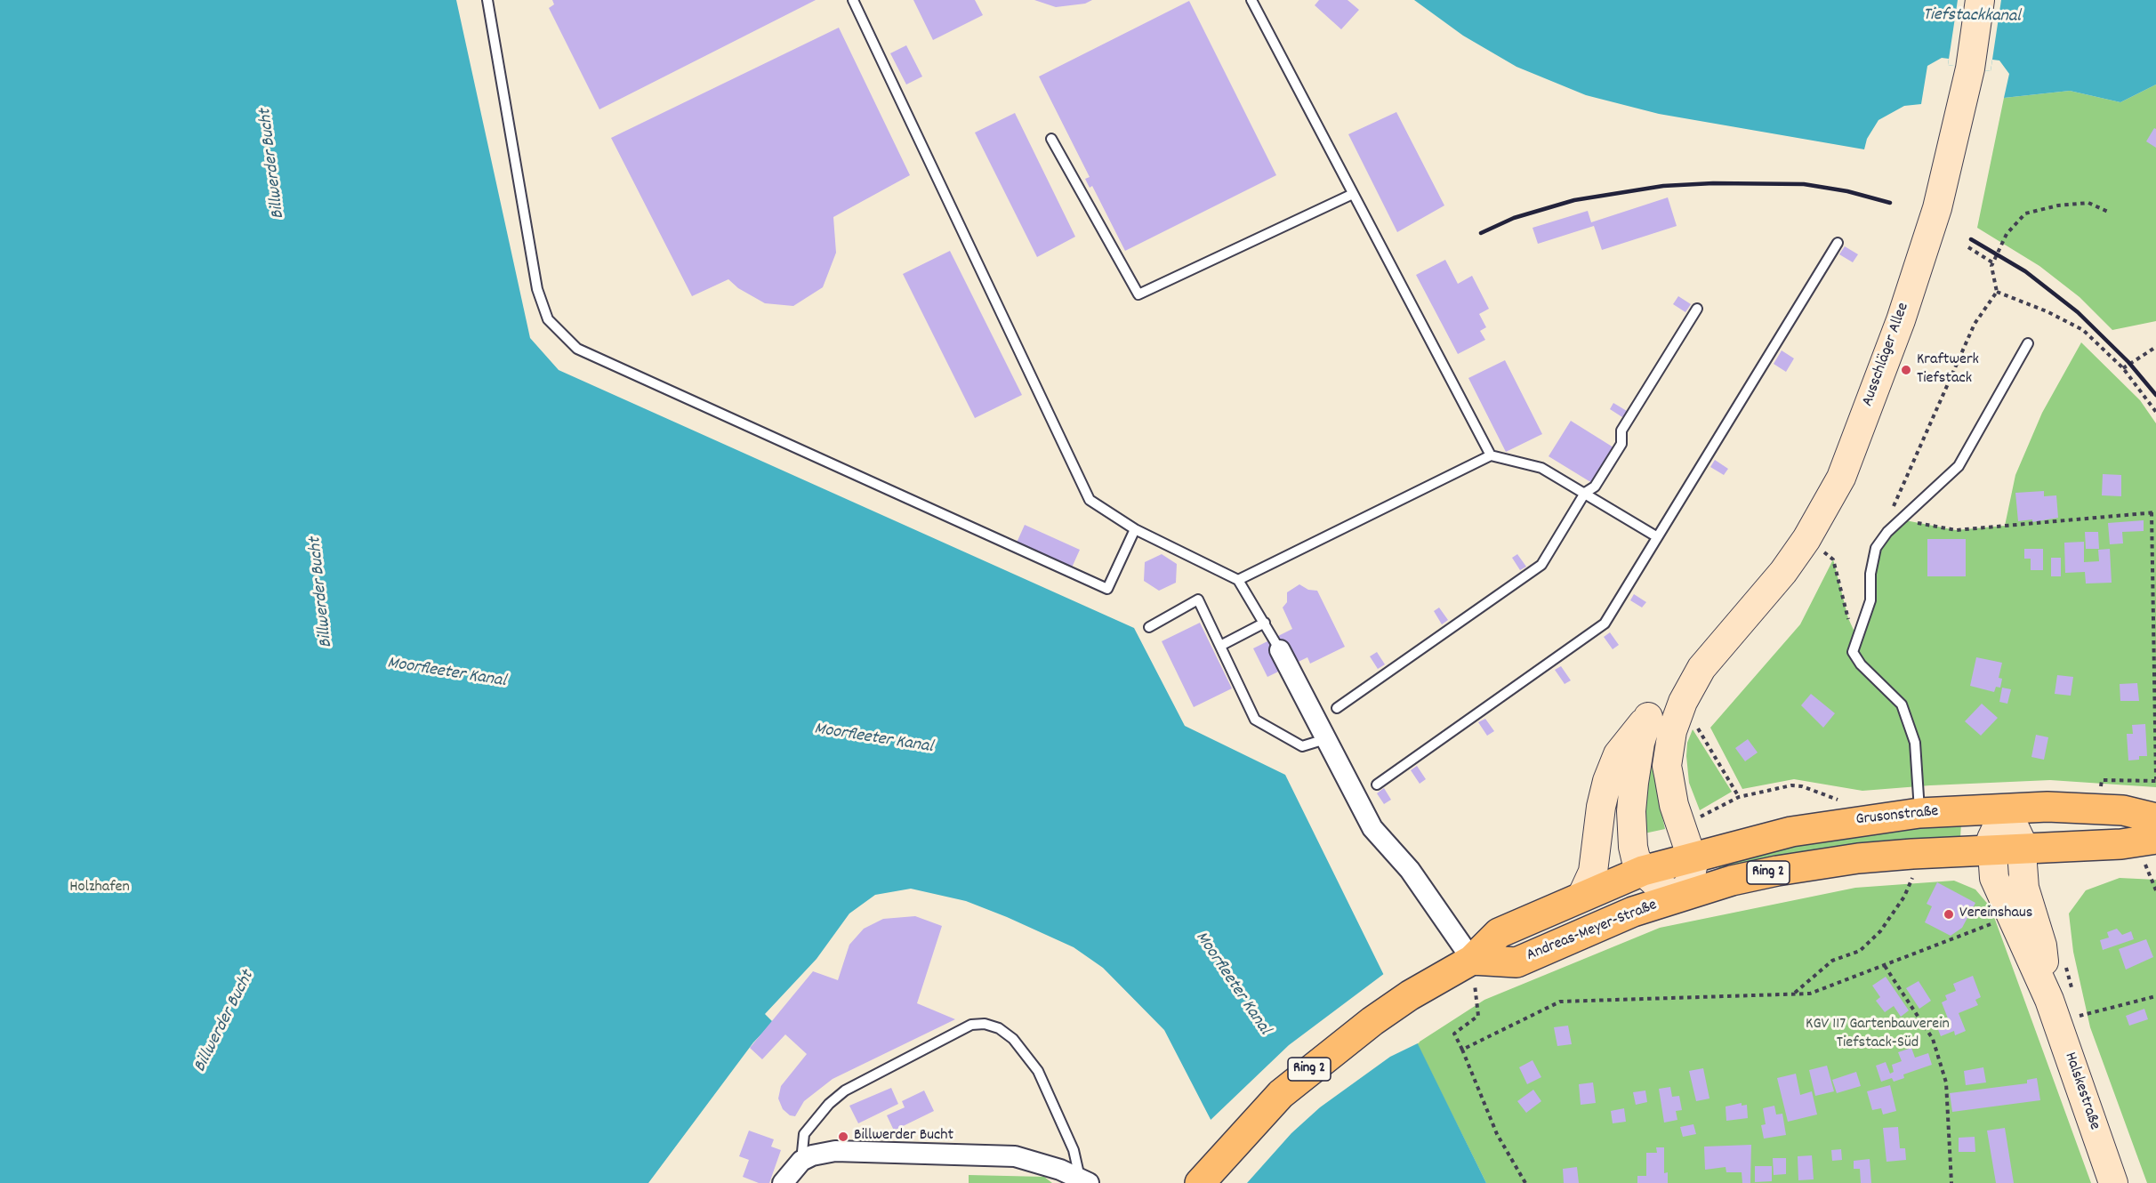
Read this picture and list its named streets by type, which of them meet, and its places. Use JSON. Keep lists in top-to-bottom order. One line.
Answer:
{"streets":{"main road":["Grusonstraße","Ring 2","Andreas-Meyer-Straße"],"street":["Ausschläger Allee","Halskestraße"]},"crossings":[["Ausschläger Allee","Grusonstraße"],["Ausschläger Allee","Ring 2"],["Ausschläger Allee","Andreas-Meyer-Straße"],["Grusonstraße","Ring 2"],["Grusonstraße","Halskestraße"],["Ring 2","Andreas-Meyer-Straße"],["Ring 2","Halskestraße"]],"water":["Tiefstackkanal","Billwerder Bucht","Moorfleeter Kanal"],"parks":["Holzhafen","KGV 117 Gartenbauverein Tiefstack-Süd"],"places":["Kraftwerk Tiefstack","Vereinshaus","Billwerder Bucht"]}
